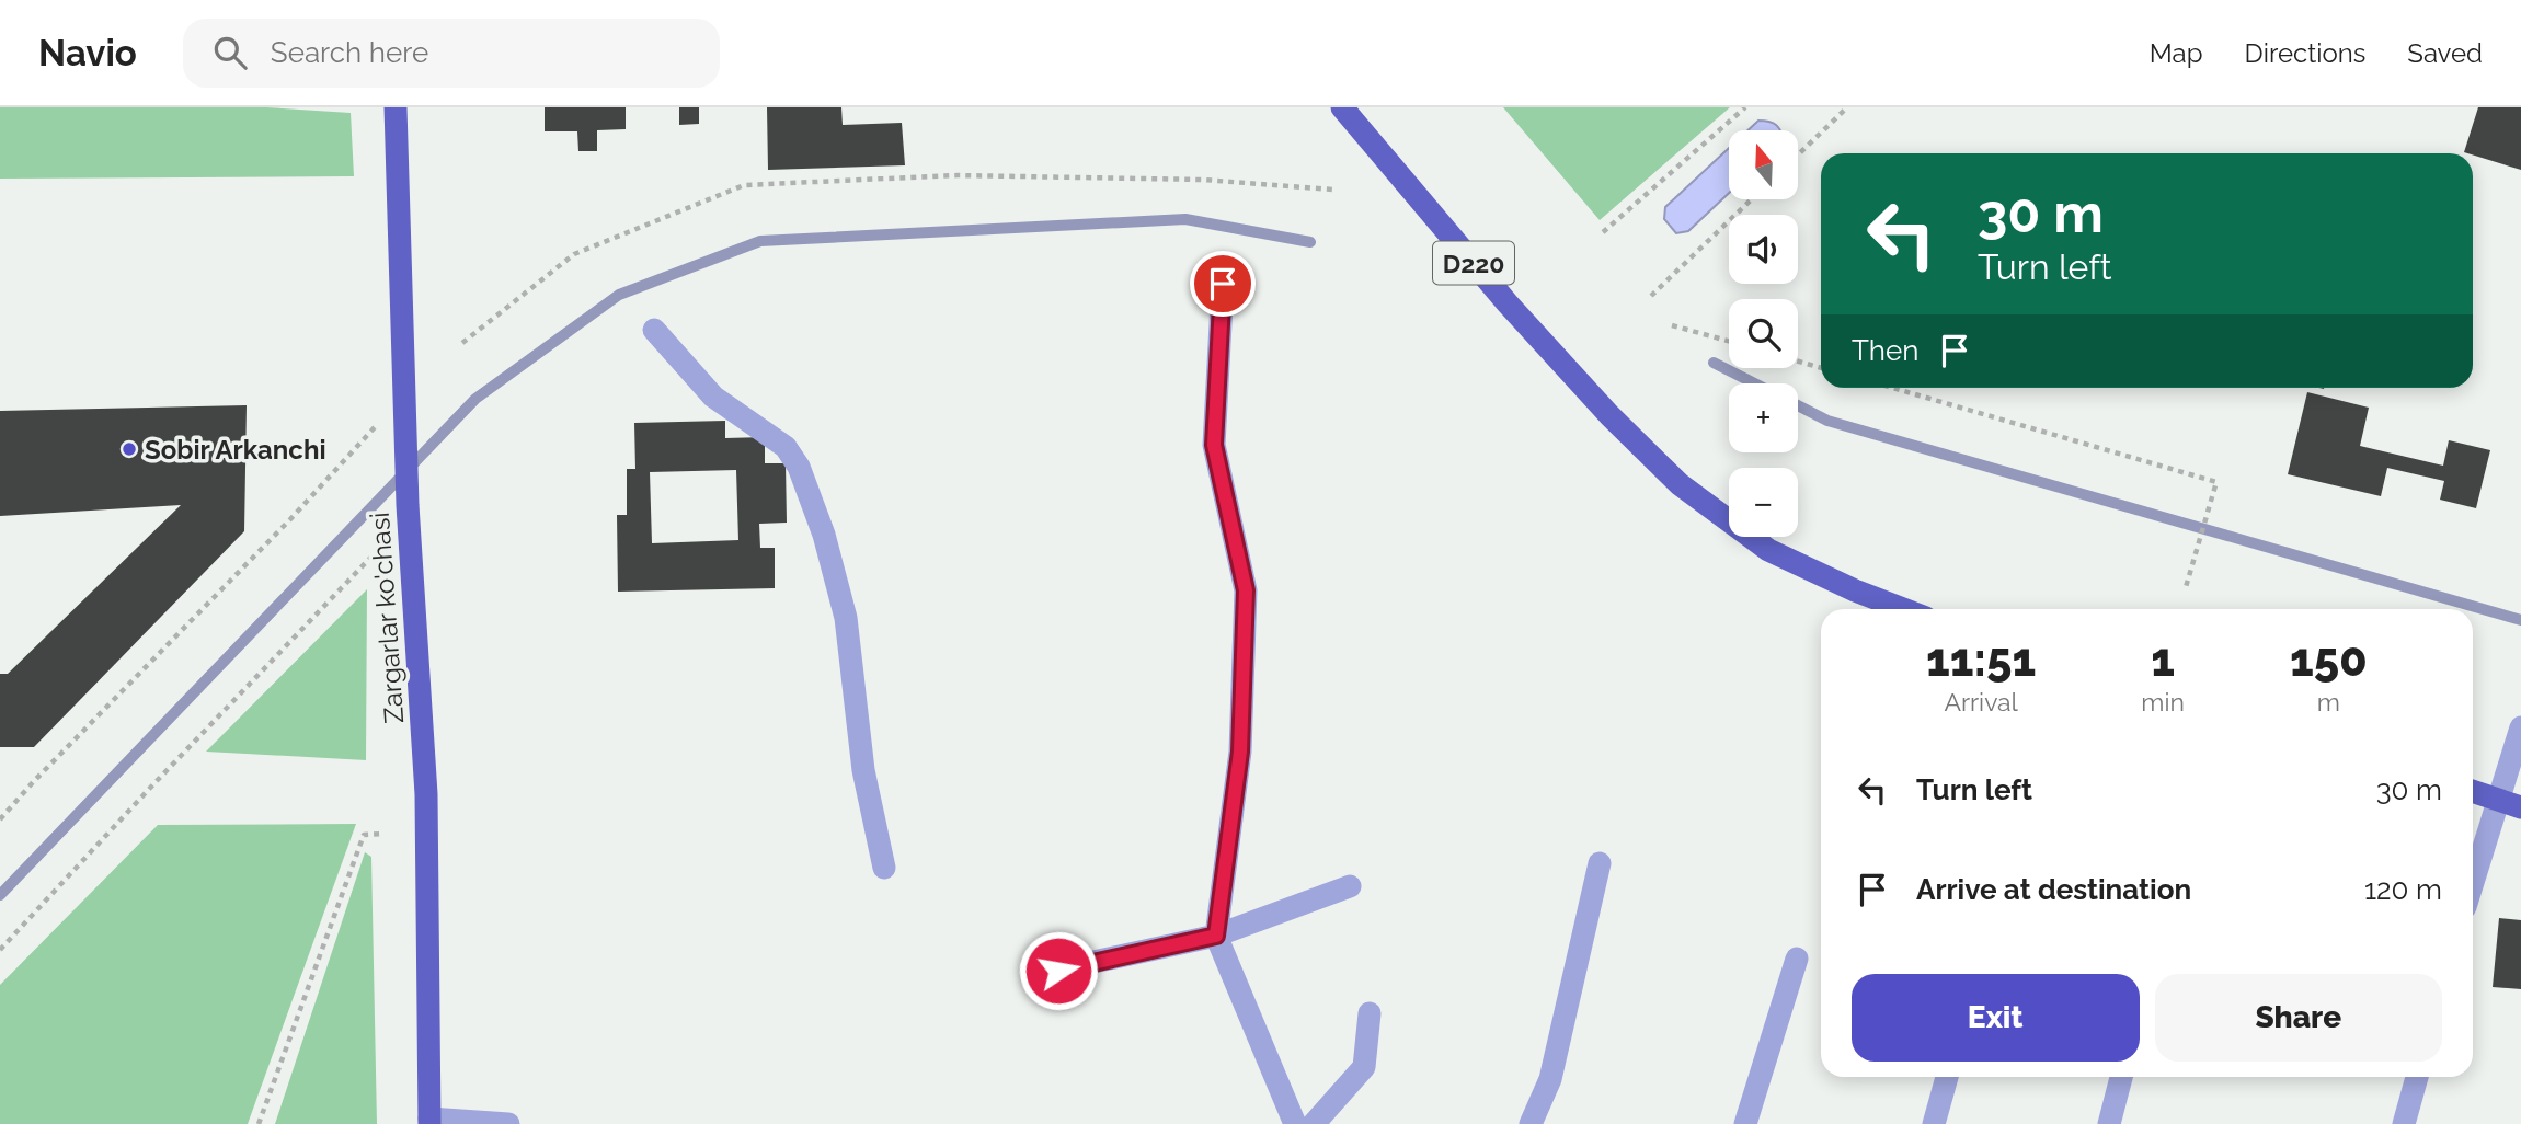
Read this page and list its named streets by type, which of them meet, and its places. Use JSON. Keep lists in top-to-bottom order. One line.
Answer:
{"streets":{"main road":["D220","Zargarlar ko'chasi"]},"places":["Sobir Arkanchi"],"north":"top","page":{"header":"Navio","search":"Search here","nav":["Map","Directions","Saved"],"map_buttons":["+","−"],"turn":["30 m","Turn left"],"then":"Then","eta":["11:51","Arrival","1","min","150","m"],"list":[{"name":"Turn left","value":"30 m"},{"name":"Arrive at destination","value":"120 m"}],"buttons":["Exit","Share"]}}
